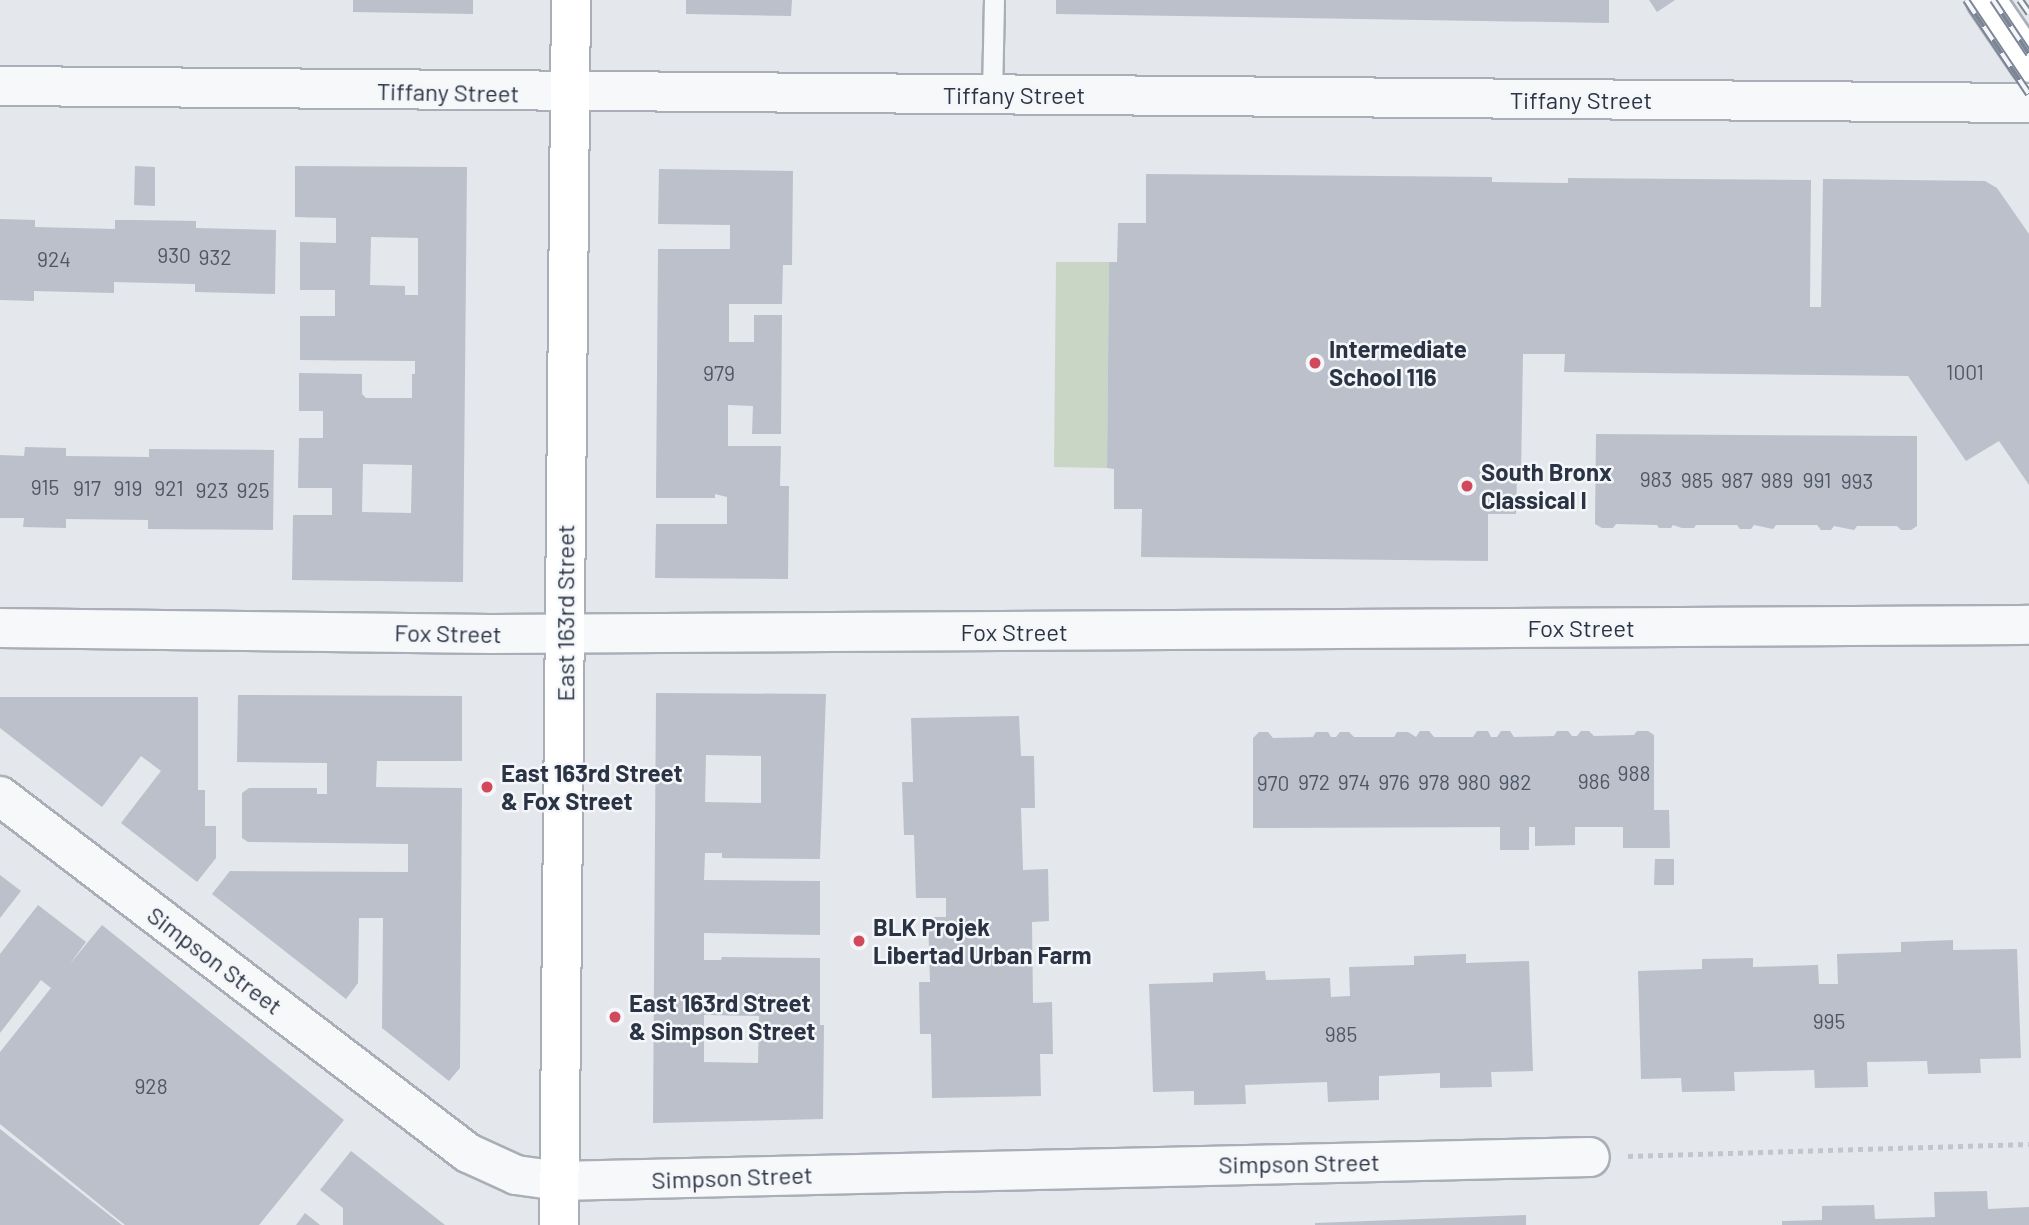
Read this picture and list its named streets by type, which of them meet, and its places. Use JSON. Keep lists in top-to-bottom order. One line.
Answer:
{"streets":{"main road":["East 163rd Street"],"street":["Tiffany Street","Fox Street","Simpson Street"]},"crossings":[["Tiffany Street","East 163rd Street"],["East 163rd Street","Fox Street"],["East 163rd Street","Simpson Street"]],"places":["Intermediate School 116","South Bronx Classical I","East 163rd Street & Fox Street","BLK Projek Libertad Urban Farm","East 163rd Street & Simpson Street"],"house_numbers":["930","932","924","1001","979","983","985","987","989","991","993","915","917","919","921","923","925","988","986","972","974","976","978","980","982","970","995","985","928"]}
